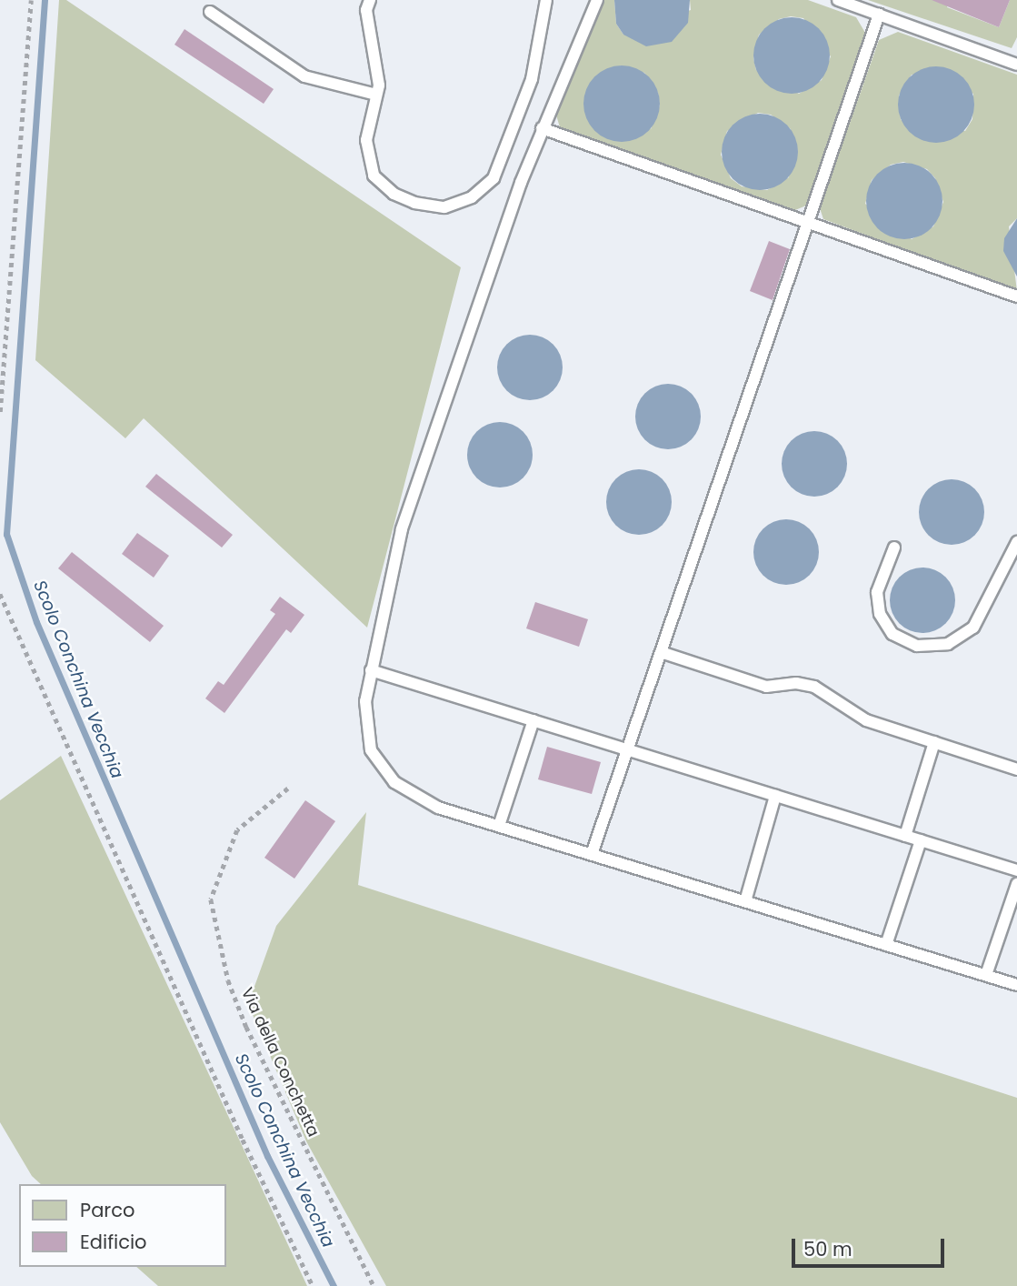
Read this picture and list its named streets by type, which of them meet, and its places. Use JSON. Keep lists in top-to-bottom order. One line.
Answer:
{"streets":{"path":["Via della Conchetta"]},"water":["Scolo Conchina Vecchia"],"legend":["Parco","Edificio"],"scale_bar":"50 m"}
